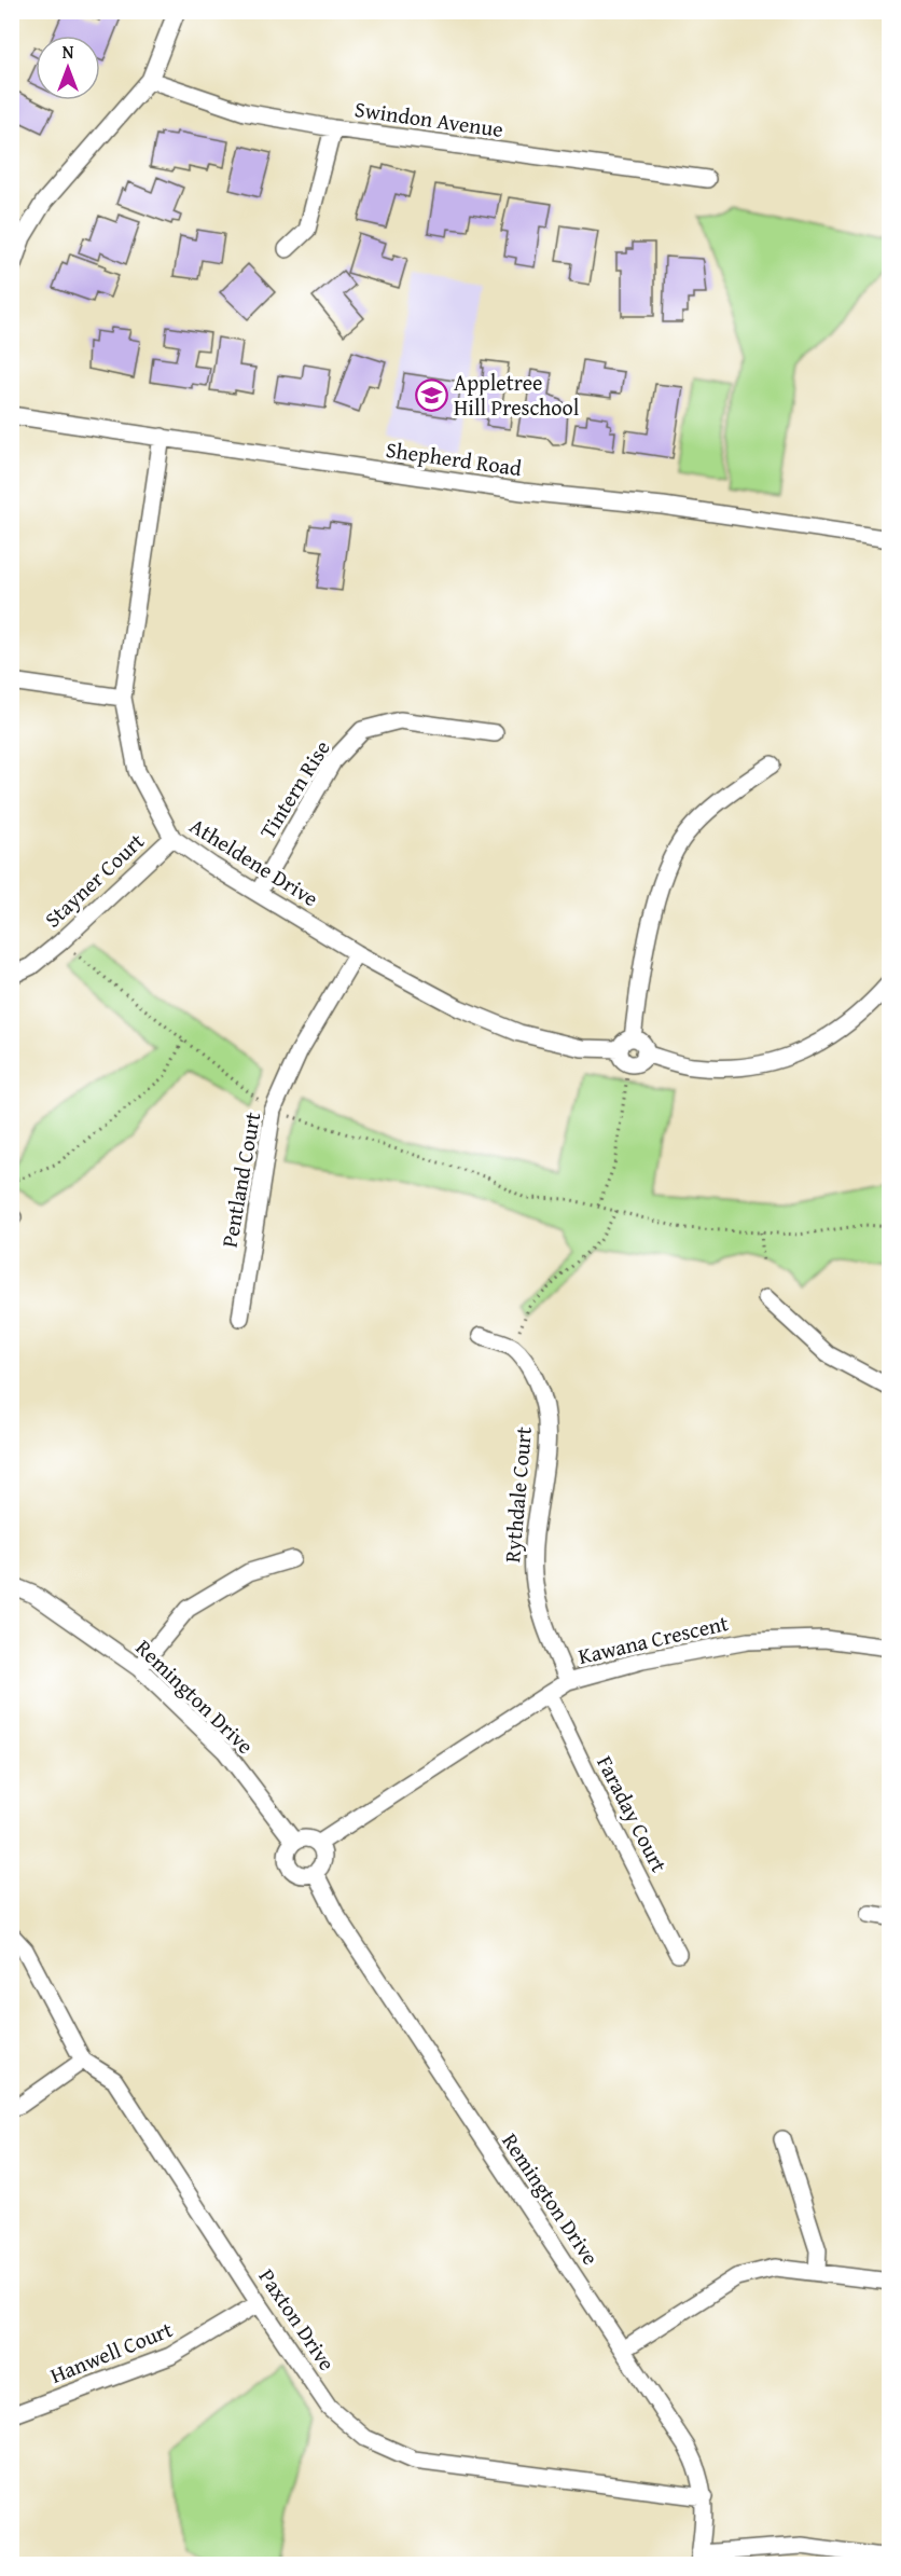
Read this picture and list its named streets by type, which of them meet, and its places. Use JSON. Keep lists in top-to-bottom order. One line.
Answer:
{"streets":{"street":["Swindon Avenue","Shepherd Road","Tintern Rise","Atheldene Drive","Stayner Court","Pentland Court","Rythdale Court","Kawana Crescent","Remington Drive","Faraday Court","Paxton Drive","Hanwell Court"]},"crossings":[["Shepherd Road","Atheldene Drive"],["Tintern Rise","Atheldene Drive"],["Atheldene Drive","Stayner Court"],["Atheldene Drive","Pentland Court"],["Rythdale Court","Kawana Crescent"],["Kawana Crescent","Remington Drive"],["Kawana Crescent","Faraday Court"],["Remington Drive","Paxton Drive"],["Paxton Drive","Hanwell Court"]],"places":{"school or university":["Appletree Hill Preschool"]},"north":"top"}
